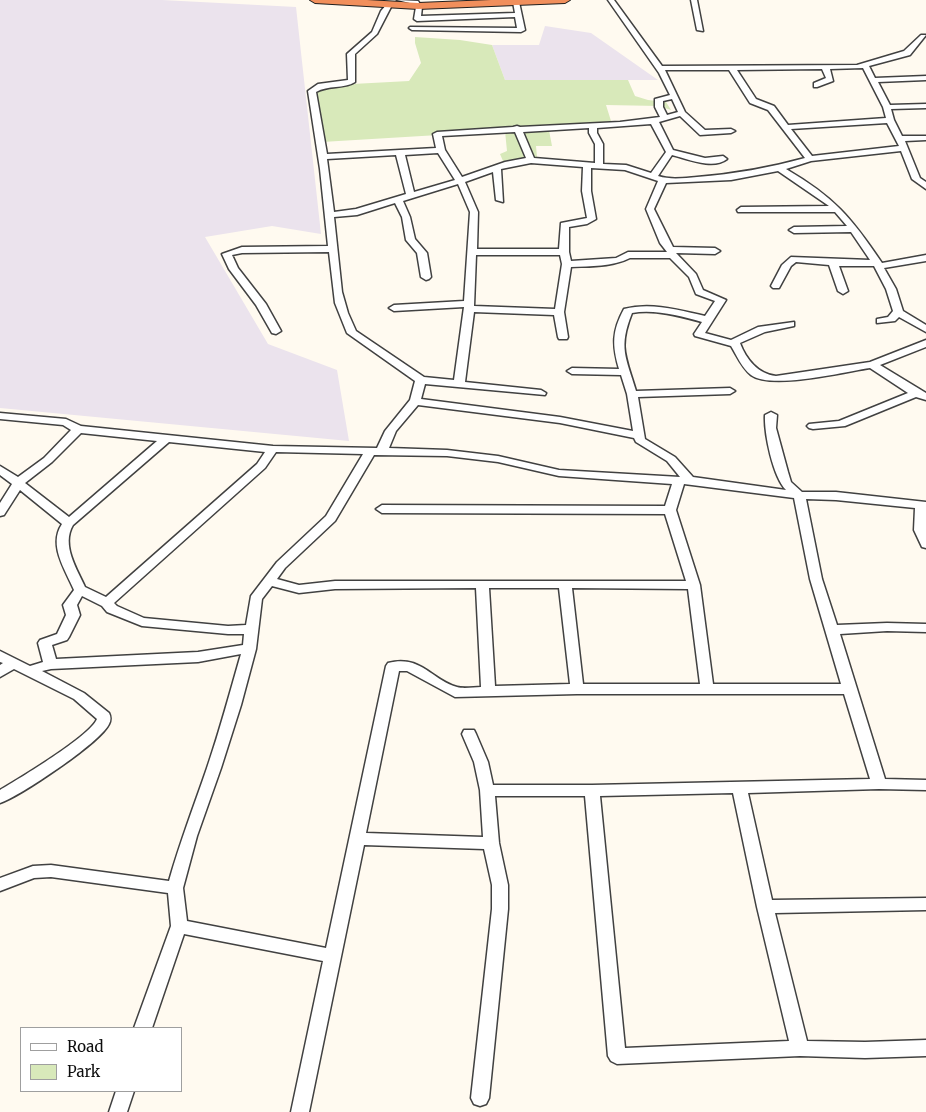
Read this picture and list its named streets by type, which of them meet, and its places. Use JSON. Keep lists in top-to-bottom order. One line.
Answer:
{"legend":["Road","Park"]}
